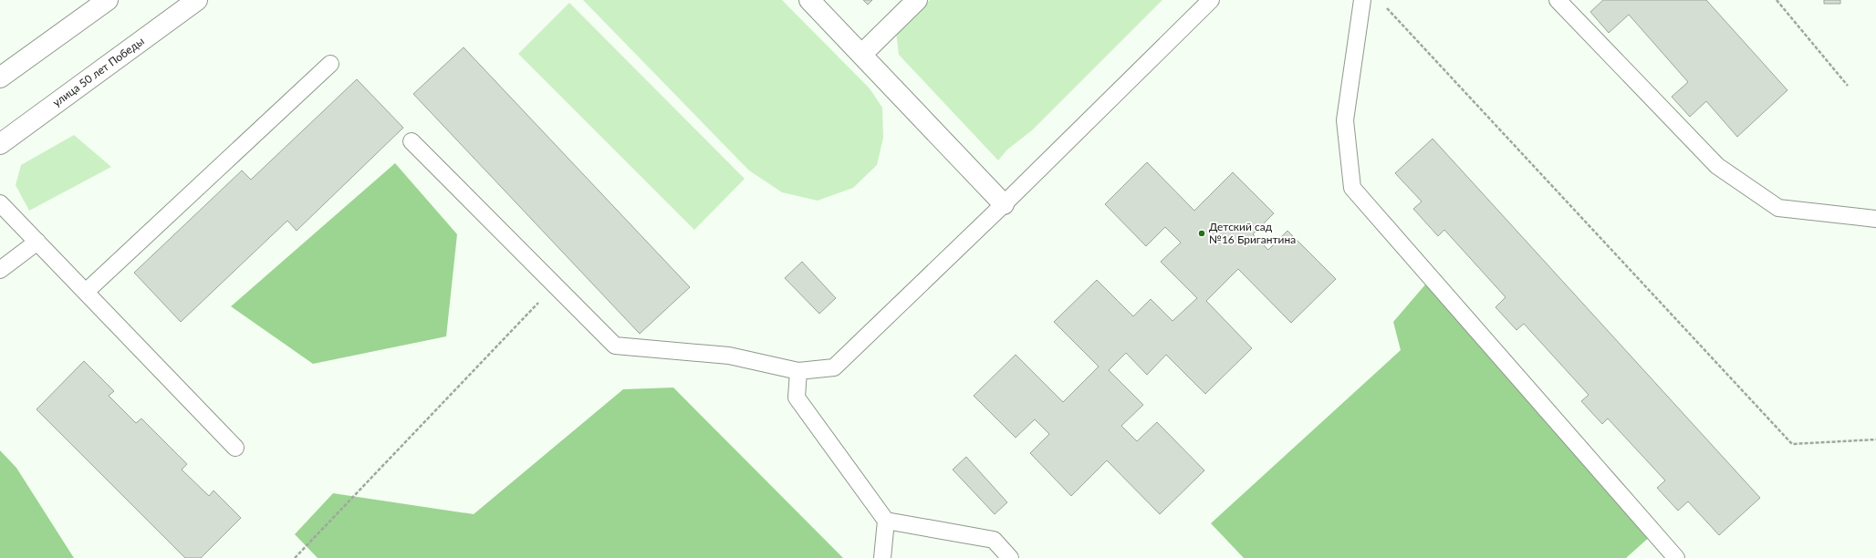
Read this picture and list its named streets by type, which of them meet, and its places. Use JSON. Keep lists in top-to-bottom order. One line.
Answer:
{"streets":{"street":["улица 50 лет Победы"]},"places":["Детский сад №16 Бригантина"]}
